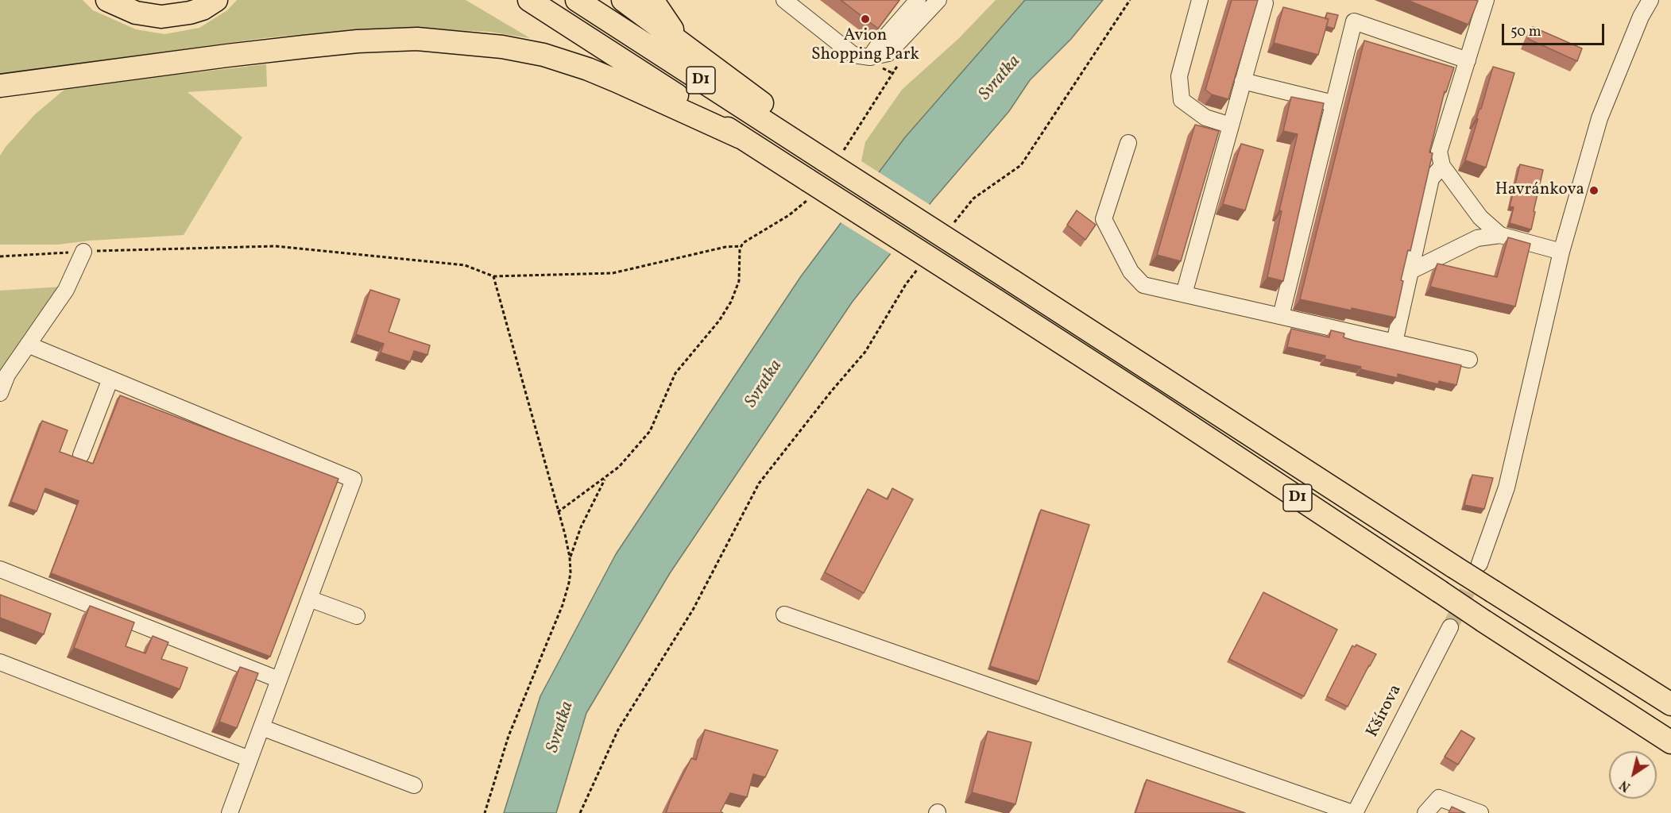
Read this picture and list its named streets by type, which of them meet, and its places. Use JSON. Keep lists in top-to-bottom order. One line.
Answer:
{"streets":{"highway":["D1"],"street":["Kšírova"]},"water":["Svratka"],"places":["Avion Shopping Park","Havránkova"],"scale_bar":"50 m","north":"bottom left"}
